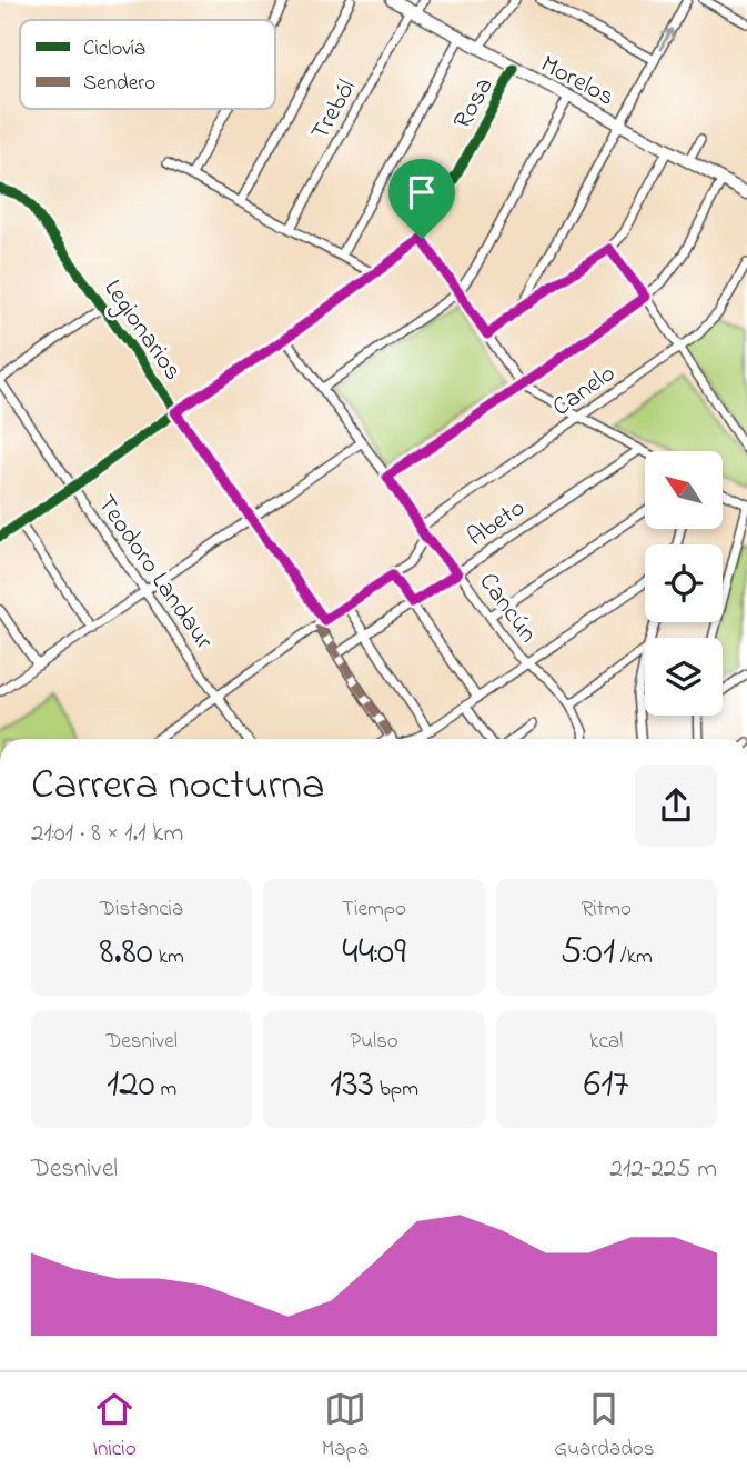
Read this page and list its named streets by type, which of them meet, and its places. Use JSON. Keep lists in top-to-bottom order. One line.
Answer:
{"streets":{"street":["Morelos","Rosa","Treból","Legionarios","Canelo","Abeto","Teodoro Landaur","Cancún"]},"crossings":[["Morelos","Rosa"],["Morelos","Treból"],["Legionarios","Canelo"],["Legionarios","Abeto"],["Canelo","Teodoro Landaur"],["Canelo","Cancún"],["Abeto","Cancún"]],"legend":["Ciclovía","Sendero"],"north":"top left","page":{"heading":["Carrera nocturna","21:01 · 8 × 1.1 km"],"stats":[["Distancia","8.80 km"],["Tiempo","44:09"],["Ritmo","5:01 /km"],["Desnivel","120 m"],["Pulso","133 bpm"],["kcal","617"]],"chart":["Desnivel","212–225 m"],"tabs":["Inicio","Mapa","Guardados"]}}
